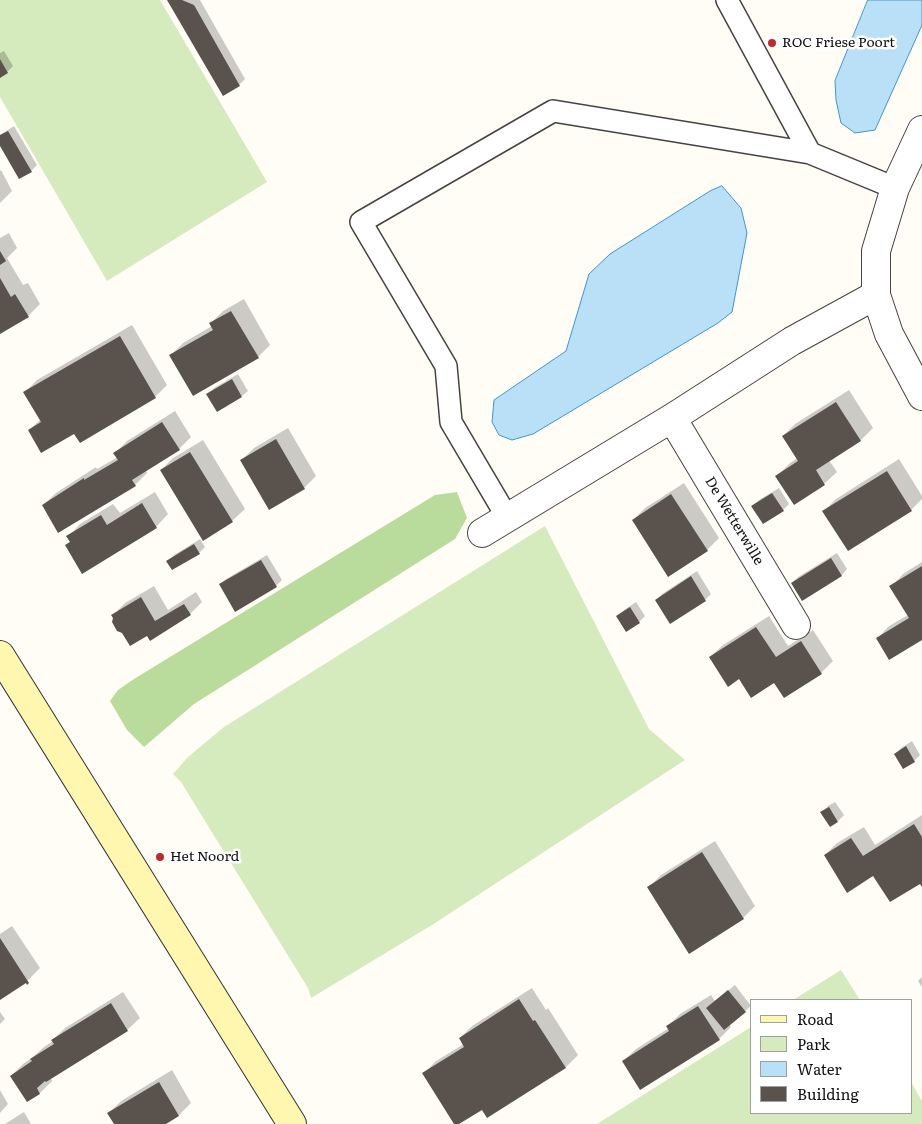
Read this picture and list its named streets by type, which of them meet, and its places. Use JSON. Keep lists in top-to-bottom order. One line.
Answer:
{"streets":{"street":["De Wetterwille"]},"places":["ROC Friese Poort","Het Noord"],"legend":["Road","Park","Water","Building"]}
